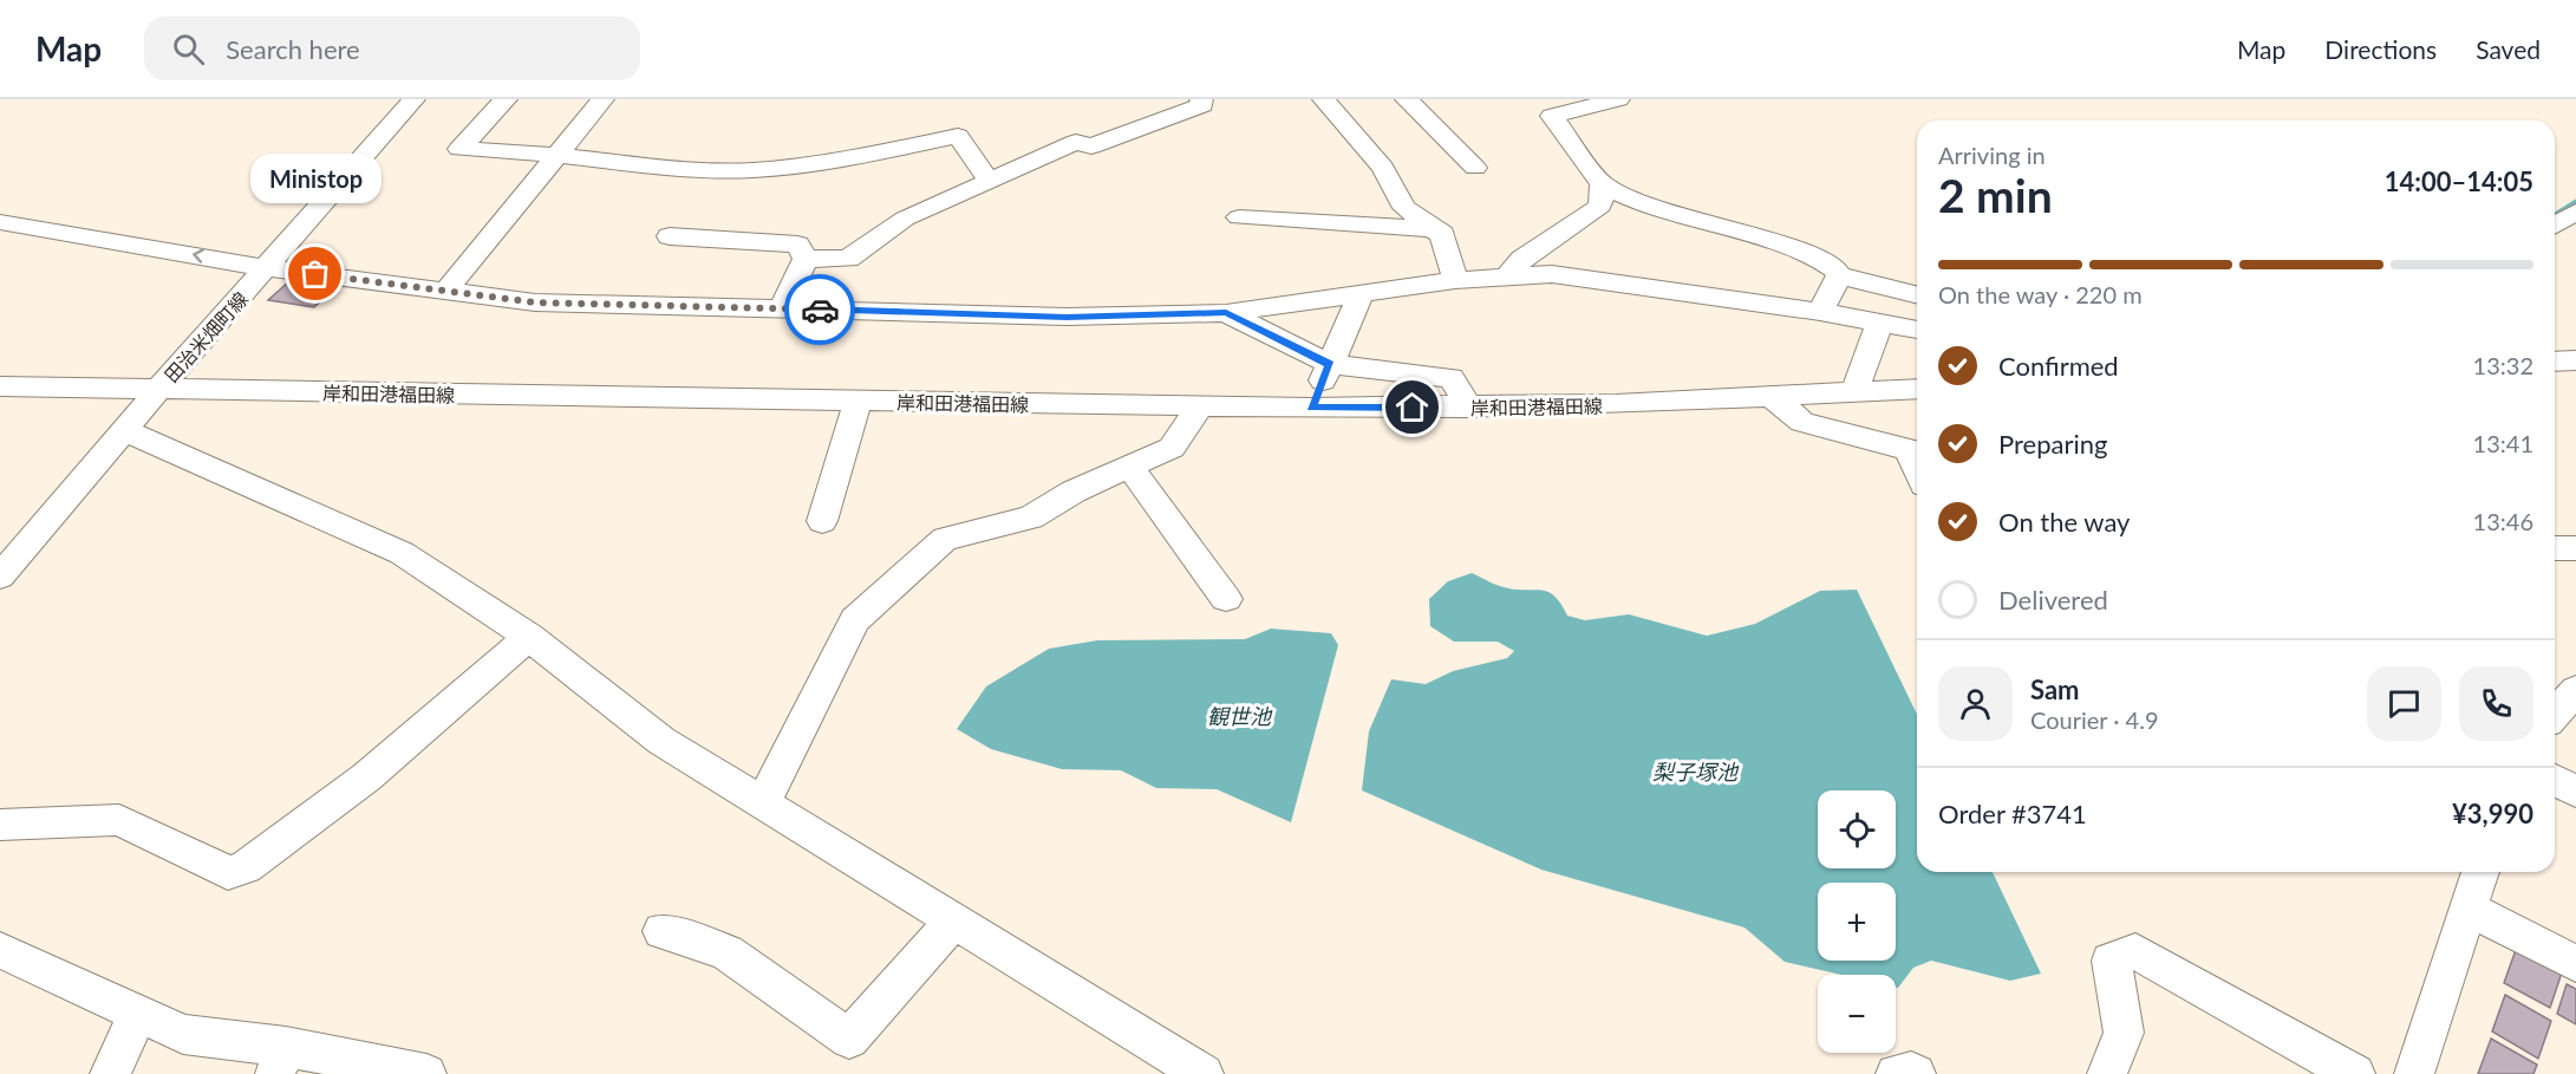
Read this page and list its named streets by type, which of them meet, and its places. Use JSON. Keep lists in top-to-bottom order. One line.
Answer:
{"streets":{"street":["田治米畑町線","岸和田港福田線"]},"crossings":[["田治米畑町線","岸和田港福田線"]],"water":["観世池","梨子塚池"],"places":["Ministop"],"page":{"header":"Map","search":"Search here","nav":["Map","Directions","Saved"],"heading":["2 min","Arriving in","14:00–14:05"],"panel":["Sam","Courier · 4.9","Order #3741","¥3,990"],"bubble":"Ministop","bar":"On the way · 220 m","list":[["Confirmed","13:32"],["Preparing","13:41"],["On the way","13:46"],"Delivered"],"map_buttons":["+","−"]}}
